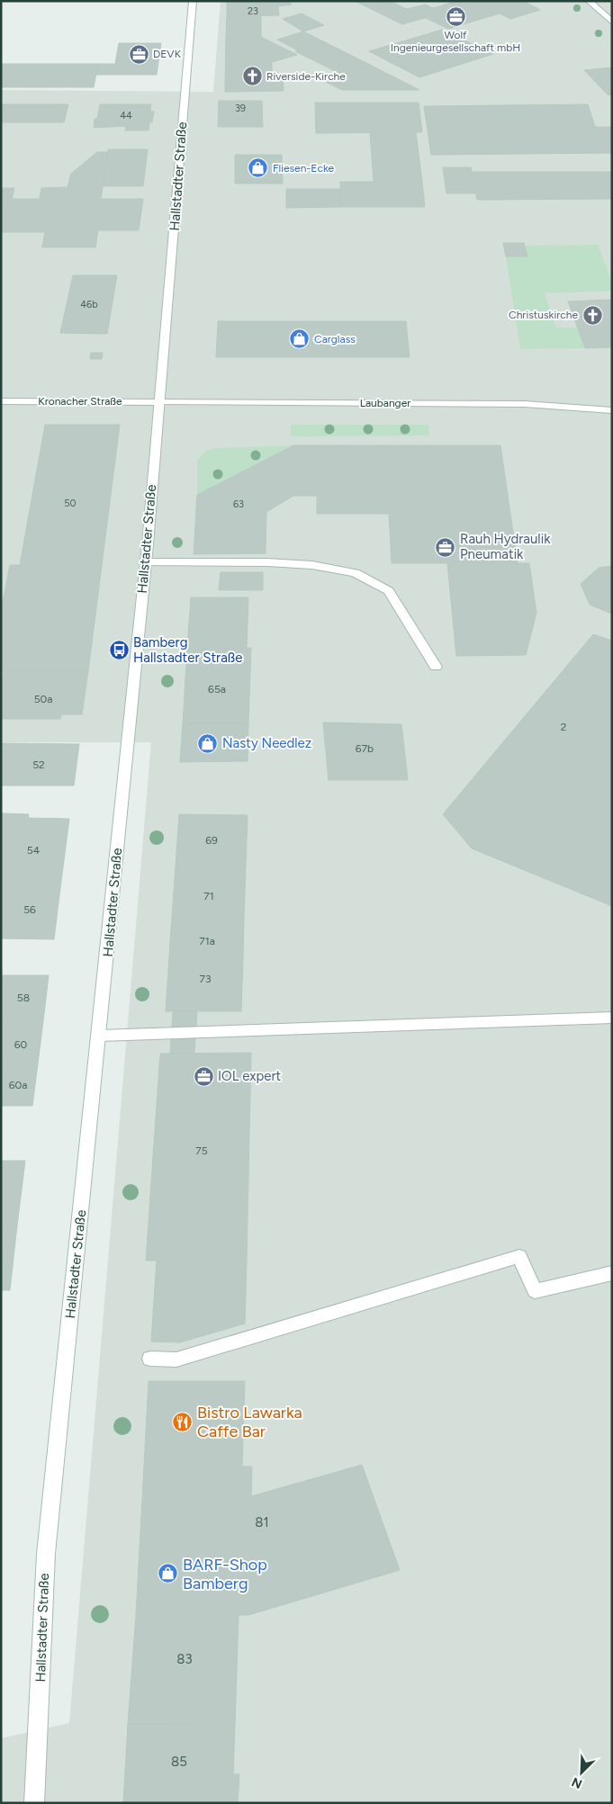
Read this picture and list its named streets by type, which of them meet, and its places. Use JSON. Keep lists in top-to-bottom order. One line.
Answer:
{"streets":{"main road":["Hallstadter Straße","Kronacher Straße","Laubanger"]},"crossings":[["Hallstadter Straße","Kronacher Straße"],["Hallstadter Straße","Laubanger"],["Kronacher Straße","Laubanger"]],"places":{"office":["Wolf Ingenieurgesellschaft mbH","DEVK","Rauh Hydraulik Pneumatik","IOL expert"],"church":["Riverside-Kirche","Christuskirche"],"shop":["Fliesen-Ecke","Carglass","Nasty Needlez","BARF-Shop Bamberg"],"bus stop":["Bamberg Hallstadter Straße"],"restaurant":["Bistro Lawarka Caffe Bar"]},"house_numbers":["23","39","44","46b","50","63","65a","50a","2","67b","52","69","54","71","56","71a","73","58","60","60a","75","81","83","85"],"north":"bottom left"}
